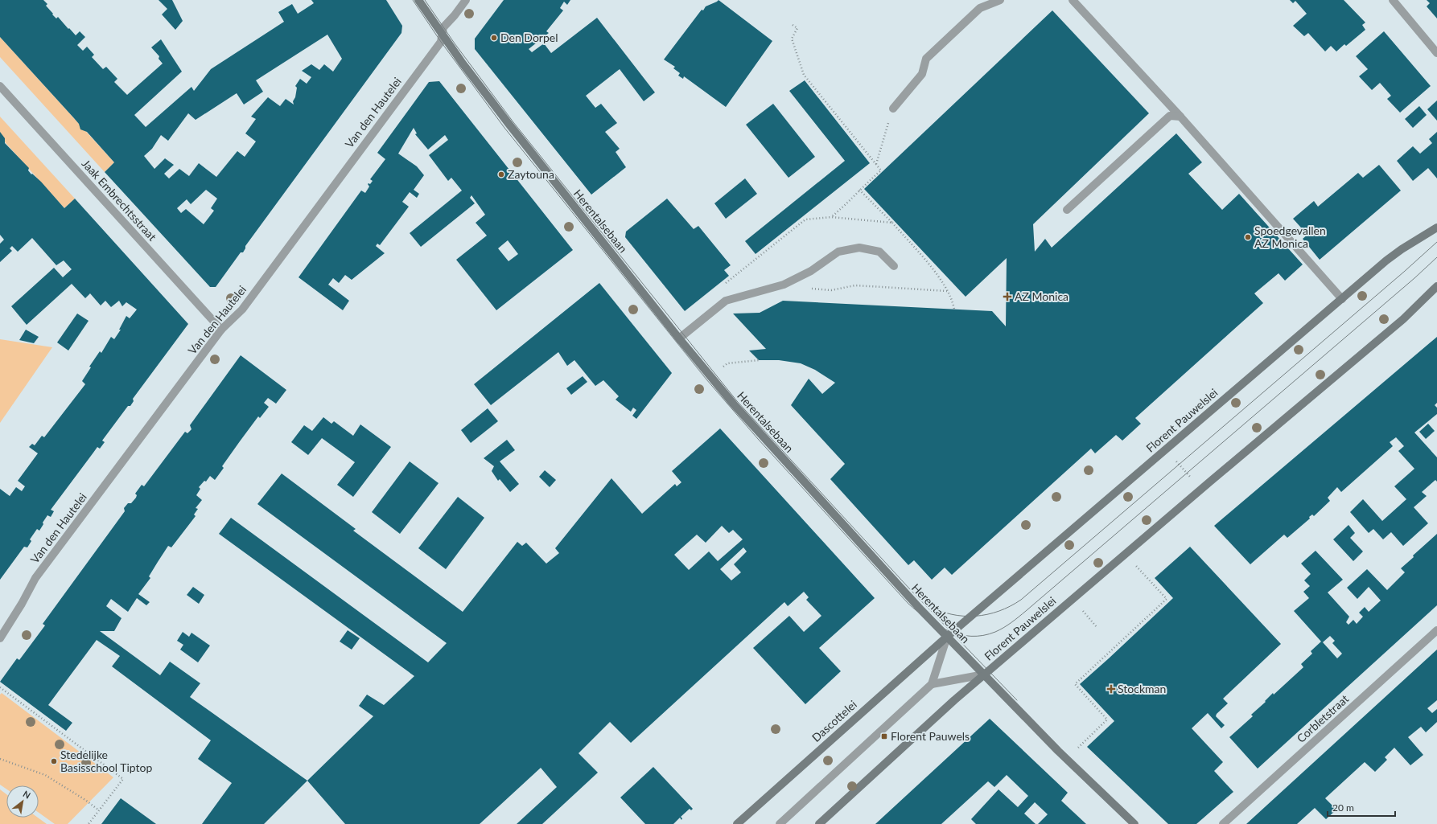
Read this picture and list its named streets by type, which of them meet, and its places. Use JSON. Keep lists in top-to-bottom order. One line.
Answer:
{"streets":{"street":["Van den Hautelei","Jaak Embrechtsstraat","Herentalsebaan","Florent Pauwelslei","Corbletstraat","Dascottelei"]},"crossings":[["Van den Hautelei","Jaak Embrechtsstraat"],["Van den Hautelei","Herentalsebaan"],["Herentalsebaan","Florent Pauwelslei"],["Herentalsebaan","Dascottelei"],["Florent Pauwelslei","Dascottelei"]],"places":{"other":["Den Dorpel","Zaytouna","Spoedgevallen AZ Monica","Stedelijke Basisschool Tiptop"],"health":["AZ Monica","Stockman"],"transit":["Florent Pauwels"]},"scale_bar":"20 m","north":"top right"}
